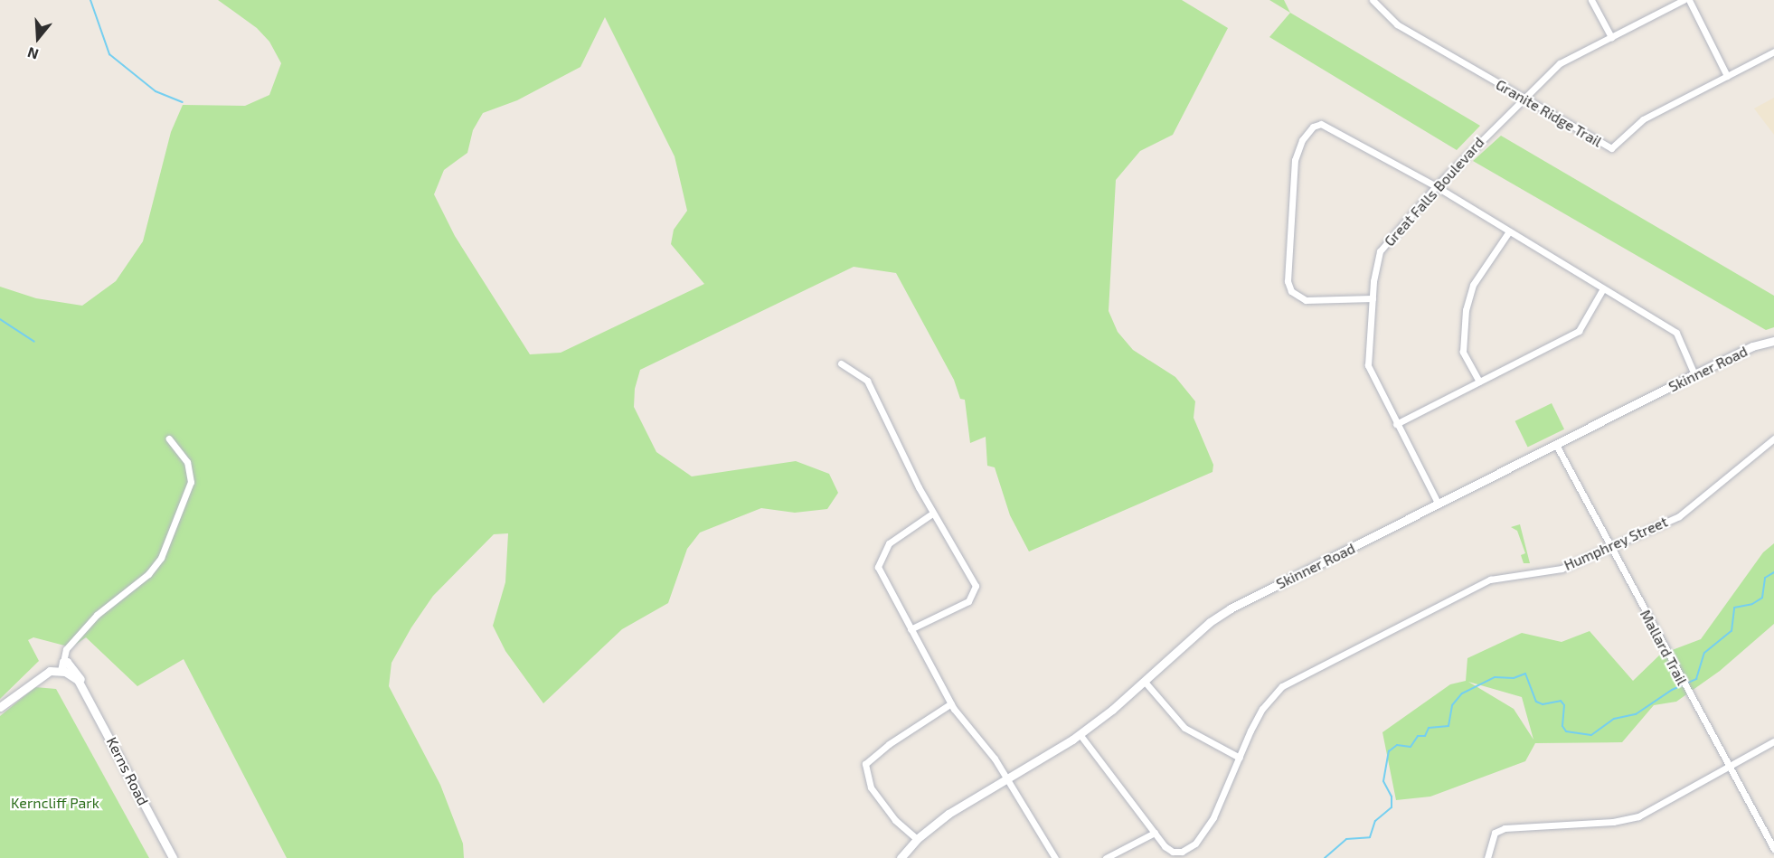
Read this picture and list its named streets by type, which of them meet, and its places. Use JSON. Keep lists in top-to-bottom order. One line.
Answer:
{"streets":{"street":["Granite Ridge Trail","Great Falls Boulevard","Skinner Road","Humphrey Street","Mallard Trail","Kerns Road"]},"crossings":[["Granite Ridge Trail","Great Falls Boulevard"],["Great Falls Boulevard","Skinner Road"],["Skinner Road","Mallard Trail"],["Humphrey Street","Mallard Trail"]],"parks":["Kerncliff Park"],"north":"bottom"}
